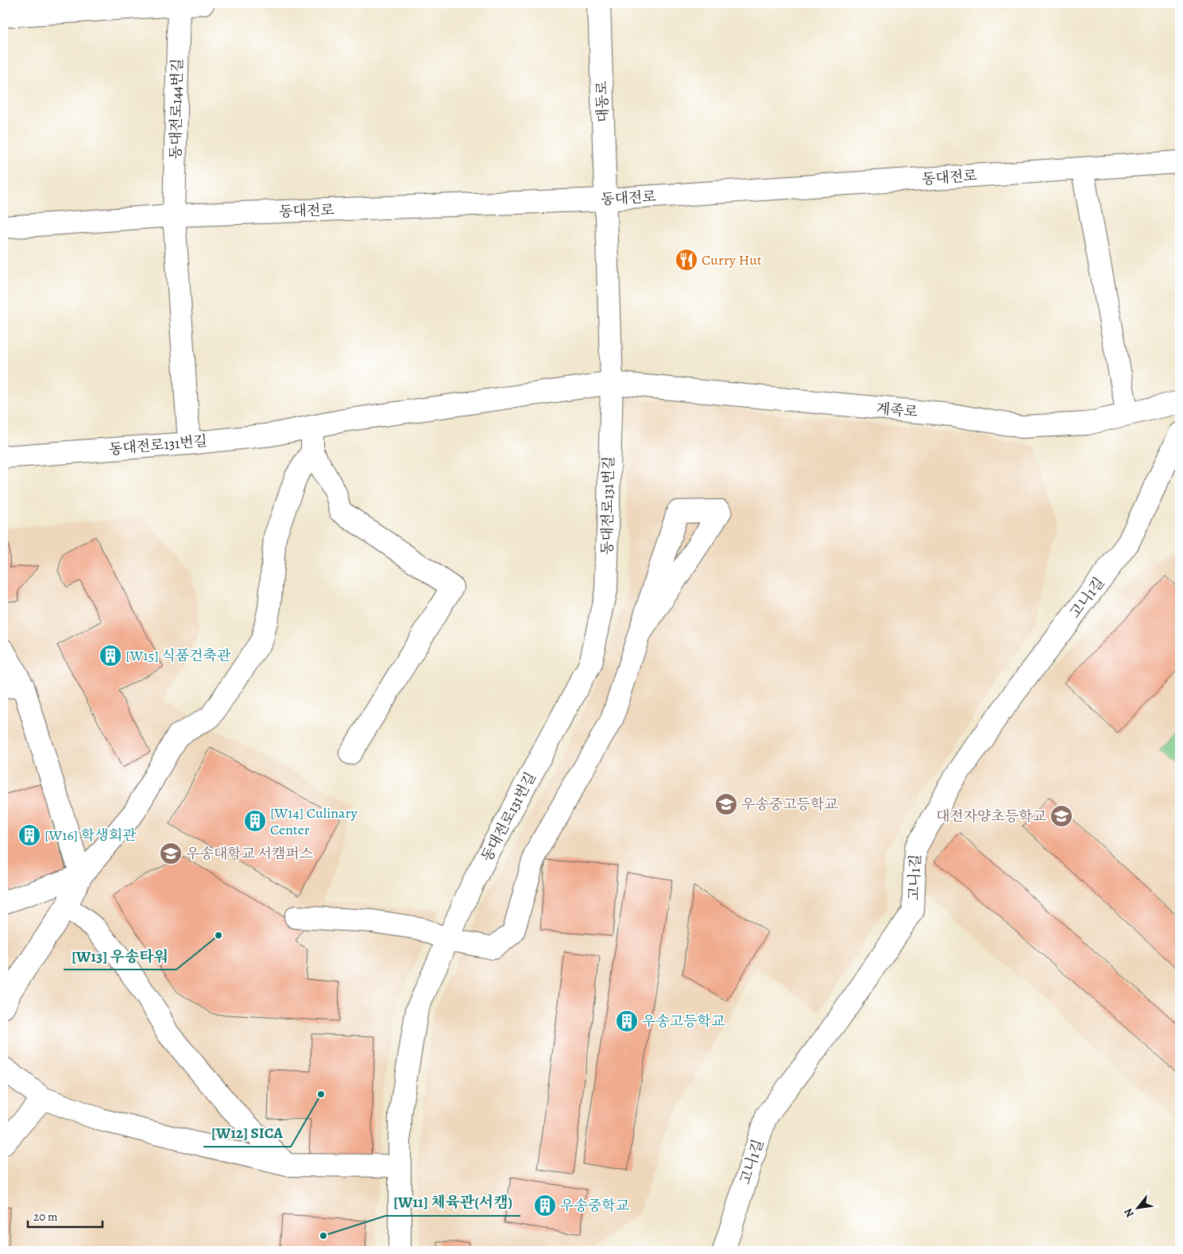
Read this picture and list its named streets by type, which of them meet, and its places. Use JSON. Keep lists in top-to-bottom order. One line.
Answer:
{"streets":{"street":["대동로","동대전로144번길","동대전로","계족로","동대전로131번길","고니1길"]},"crossings":[["대동로","동대전로"],["대동로","동대전로131번길"],["동대전로144번길","동대전로"],["동대전로","동대전로131번길"],["계족로","동대전로131번길"]],"places":{"restaurant":["Curry Hut"],"building":["[W15] 식품건축관","[W14] Culinary Center","[W16] 학생회관","우송고등학교","우송중학교"],"school or university":["우송중고등학교","대전자양초등학교","우송대학교 서캠퍼스"],"other":["[W13] 우송타워","[W12] SICA","[W11] 체육관(서캠)"]},"scale_bar":"20 m","north":"bottom left"}
